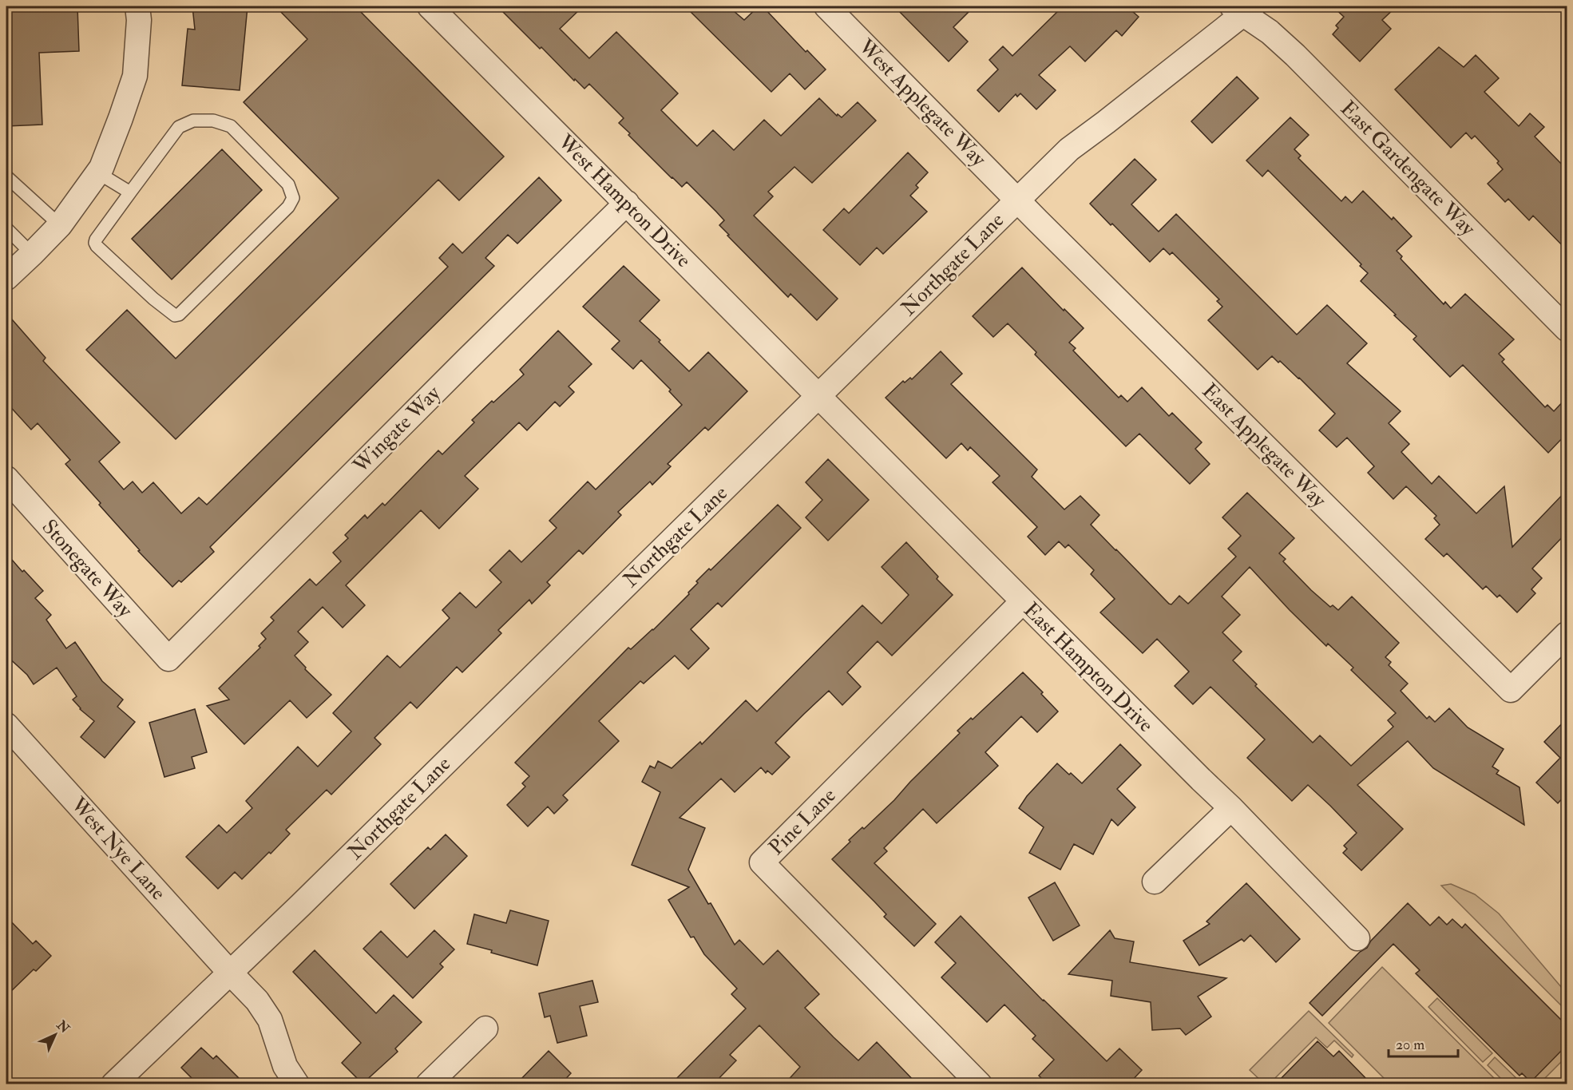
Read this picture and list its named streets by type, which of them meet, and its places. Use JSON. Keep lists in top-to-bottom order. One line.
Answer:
{"streets":{"street":["West Applegate Way","East Gardengate Way","West Hampton Drive","Northgate Lane","Wingate Way","East Applegate Way","Stonegate Way","East Hampton Drive","Pine Lane","West Nye Lane"]},"crossings":[["West Applegate Way","Northgate Lane"],["West Applegate Way","East Applegate Way"],["East Gardengate Way","Northgate Lane"],["West Hampton Drive","Northgate Lane"],["West Hampton Drive","Wingate Way"],["West Hampton Drive","East Hampton Drive"],["Northgate Lane","East Applegate Way"],["Northgate Lane","East Hampton Drive"],["Northgate Lane","West Nye Lane"],["Wingate Way","Stonegate Way"],["East Hampton Drive","Pine Lane"]],"scale_bar":"20 m","north":"top right"}
